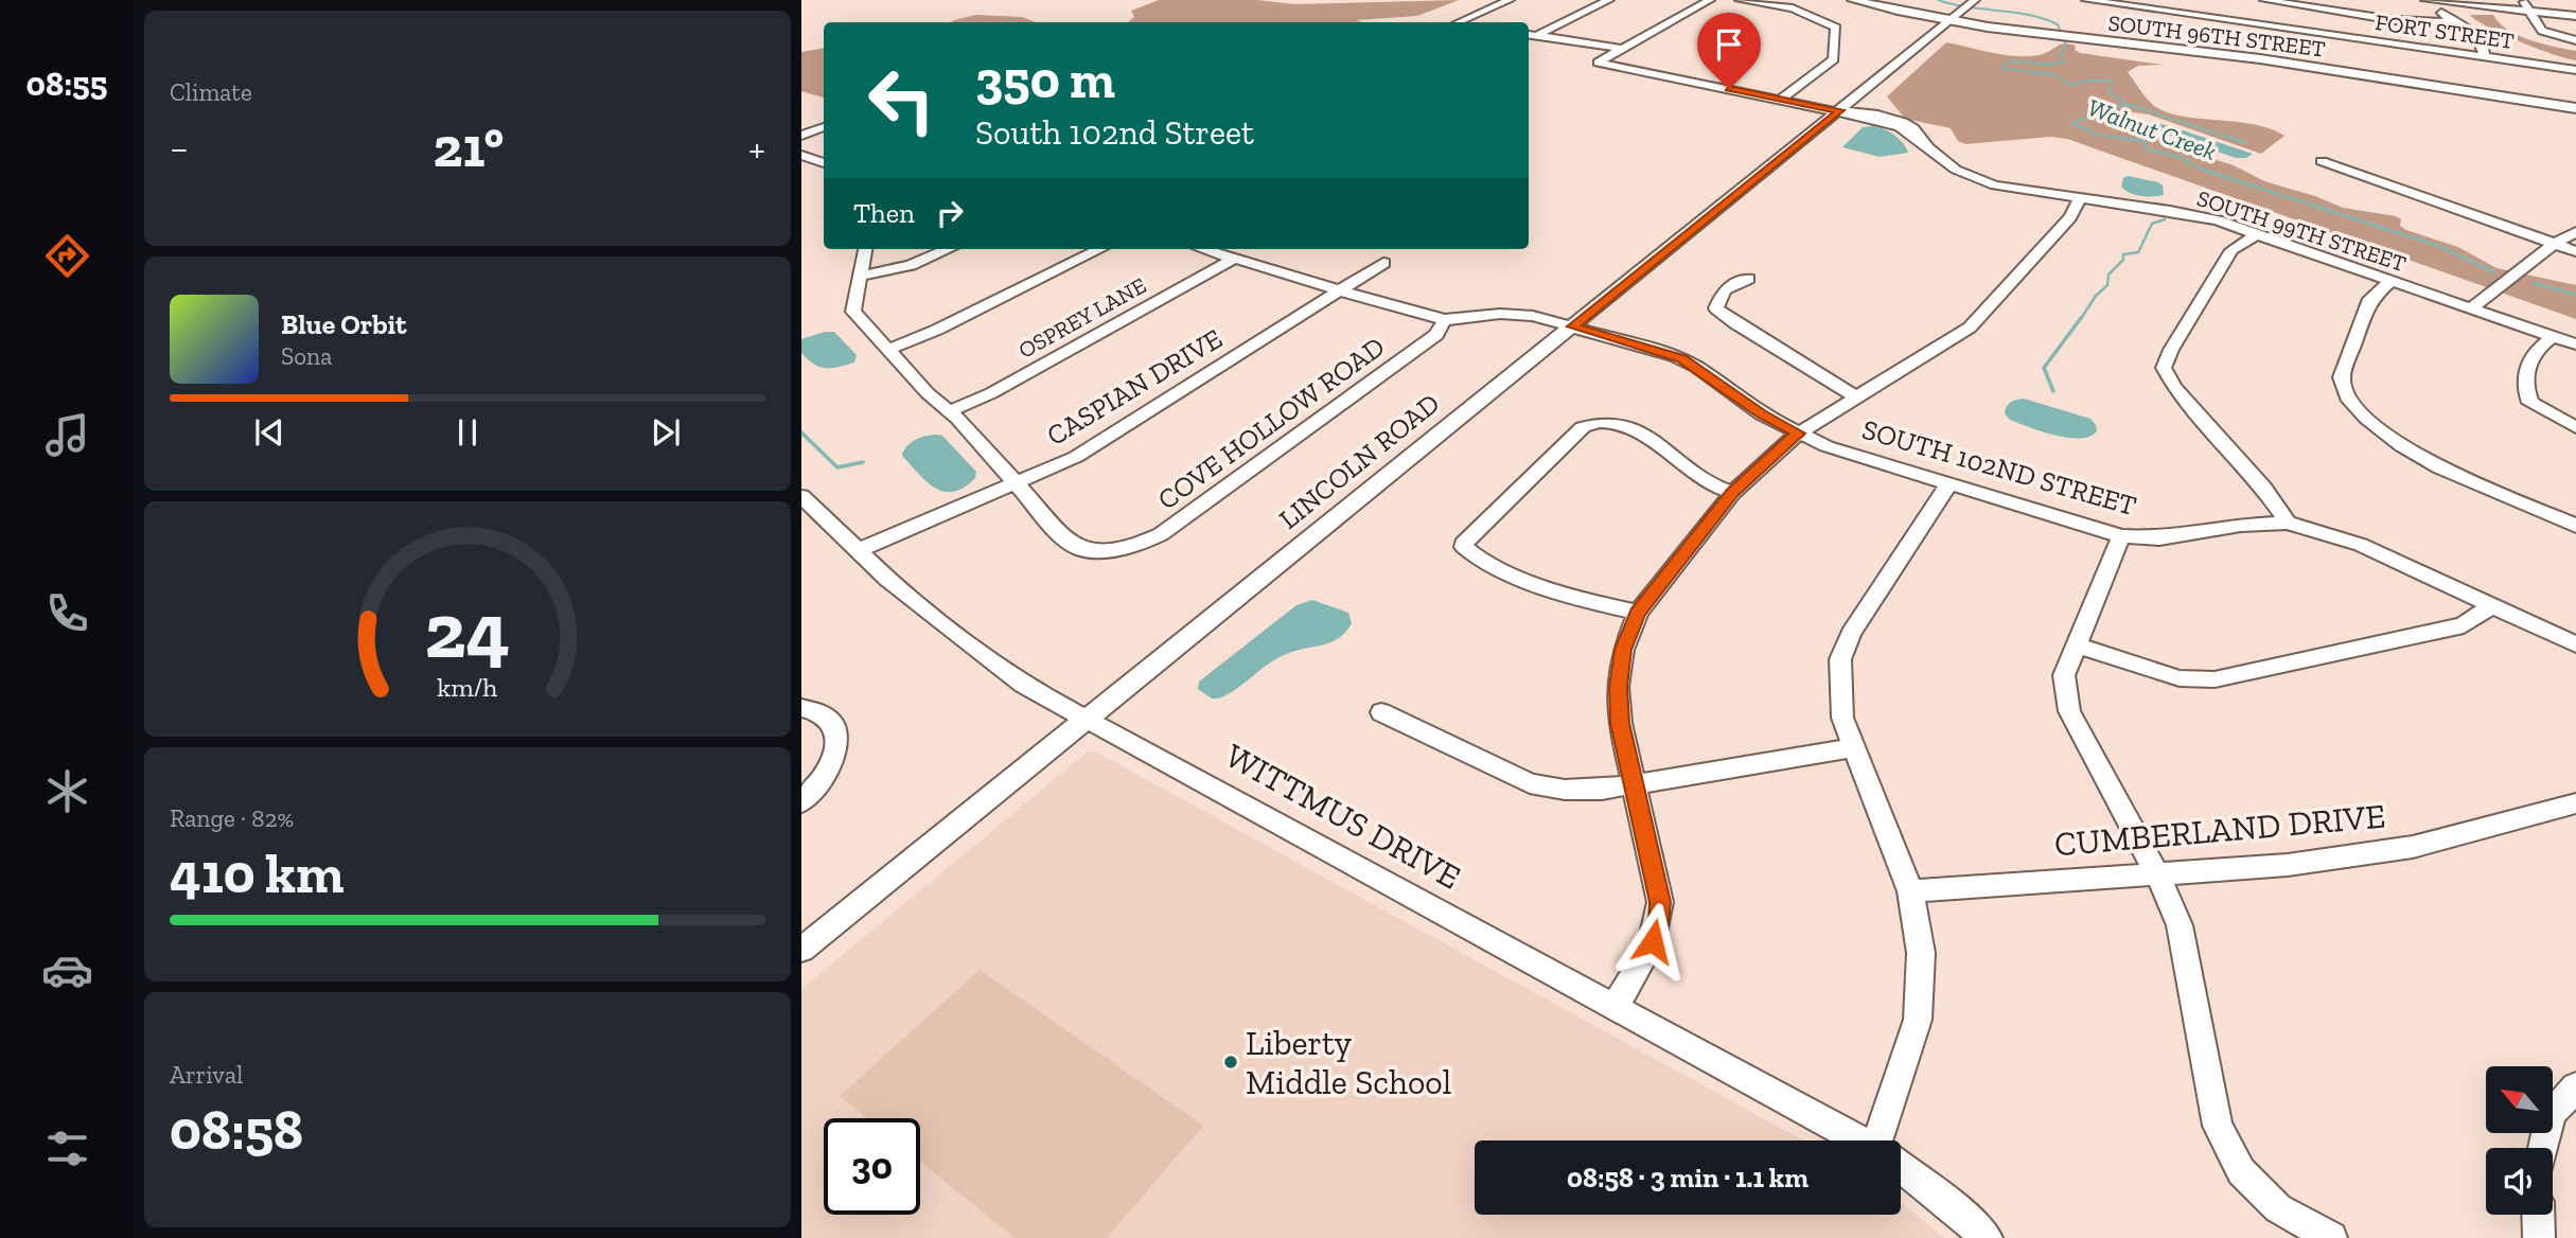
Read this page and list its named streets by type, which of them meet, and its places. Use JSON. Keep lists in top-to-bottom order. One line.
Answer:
{"streets":{"main road":["SOUTH 96TH STREET"],"street":["FORT STREET","SOUTH 99TH STREET","OSPREY LANE","CASPIAN DRIVE","COVE HOLLOW ROAD","LINCOLN ROAD","SOUTH 102ND STREET","WITTMUS DRIVE","CUMBERLAND DRIVE"]},"crossings":[["SOUTH 96TH STREET","LINCOLN ROAD"],["SOUTH 99TH STREET","LINCOLN ROAD"],["OSPREY LANE","SOUTH 102ND STREET"],["CASPIAN DRIVE","COVE HOLLOW ROAD"],["CASPIAN DRIVE","SOUTH 102ND STREET"],["CASPIAN DRIVE","WITTMUS DRIVE"],["COVE HOLLOW ROAD","SOUTH 102ND STREET"],["LINCOLN ROAD","SOUTH 102ND STREET"],["LINCOLN ROAD","WITTMUS DRIVE"]],"water":["Walnut Creek"],"places":["Liberty Middle School"],"north":"top left","page":{"tabs":"08:55","tile":["Climate",["Range · 82%","410 km"],["Arrival","08:58"]],"turn":["350 m","South 102nd Street"],"heat":["−","21°","+"],"then":"Then","song":["Blue Orbit","Sona"],"limit":"30","trip":"08:58 · 3 min · 1.1 km","gauge":["24","km/h"]}}
